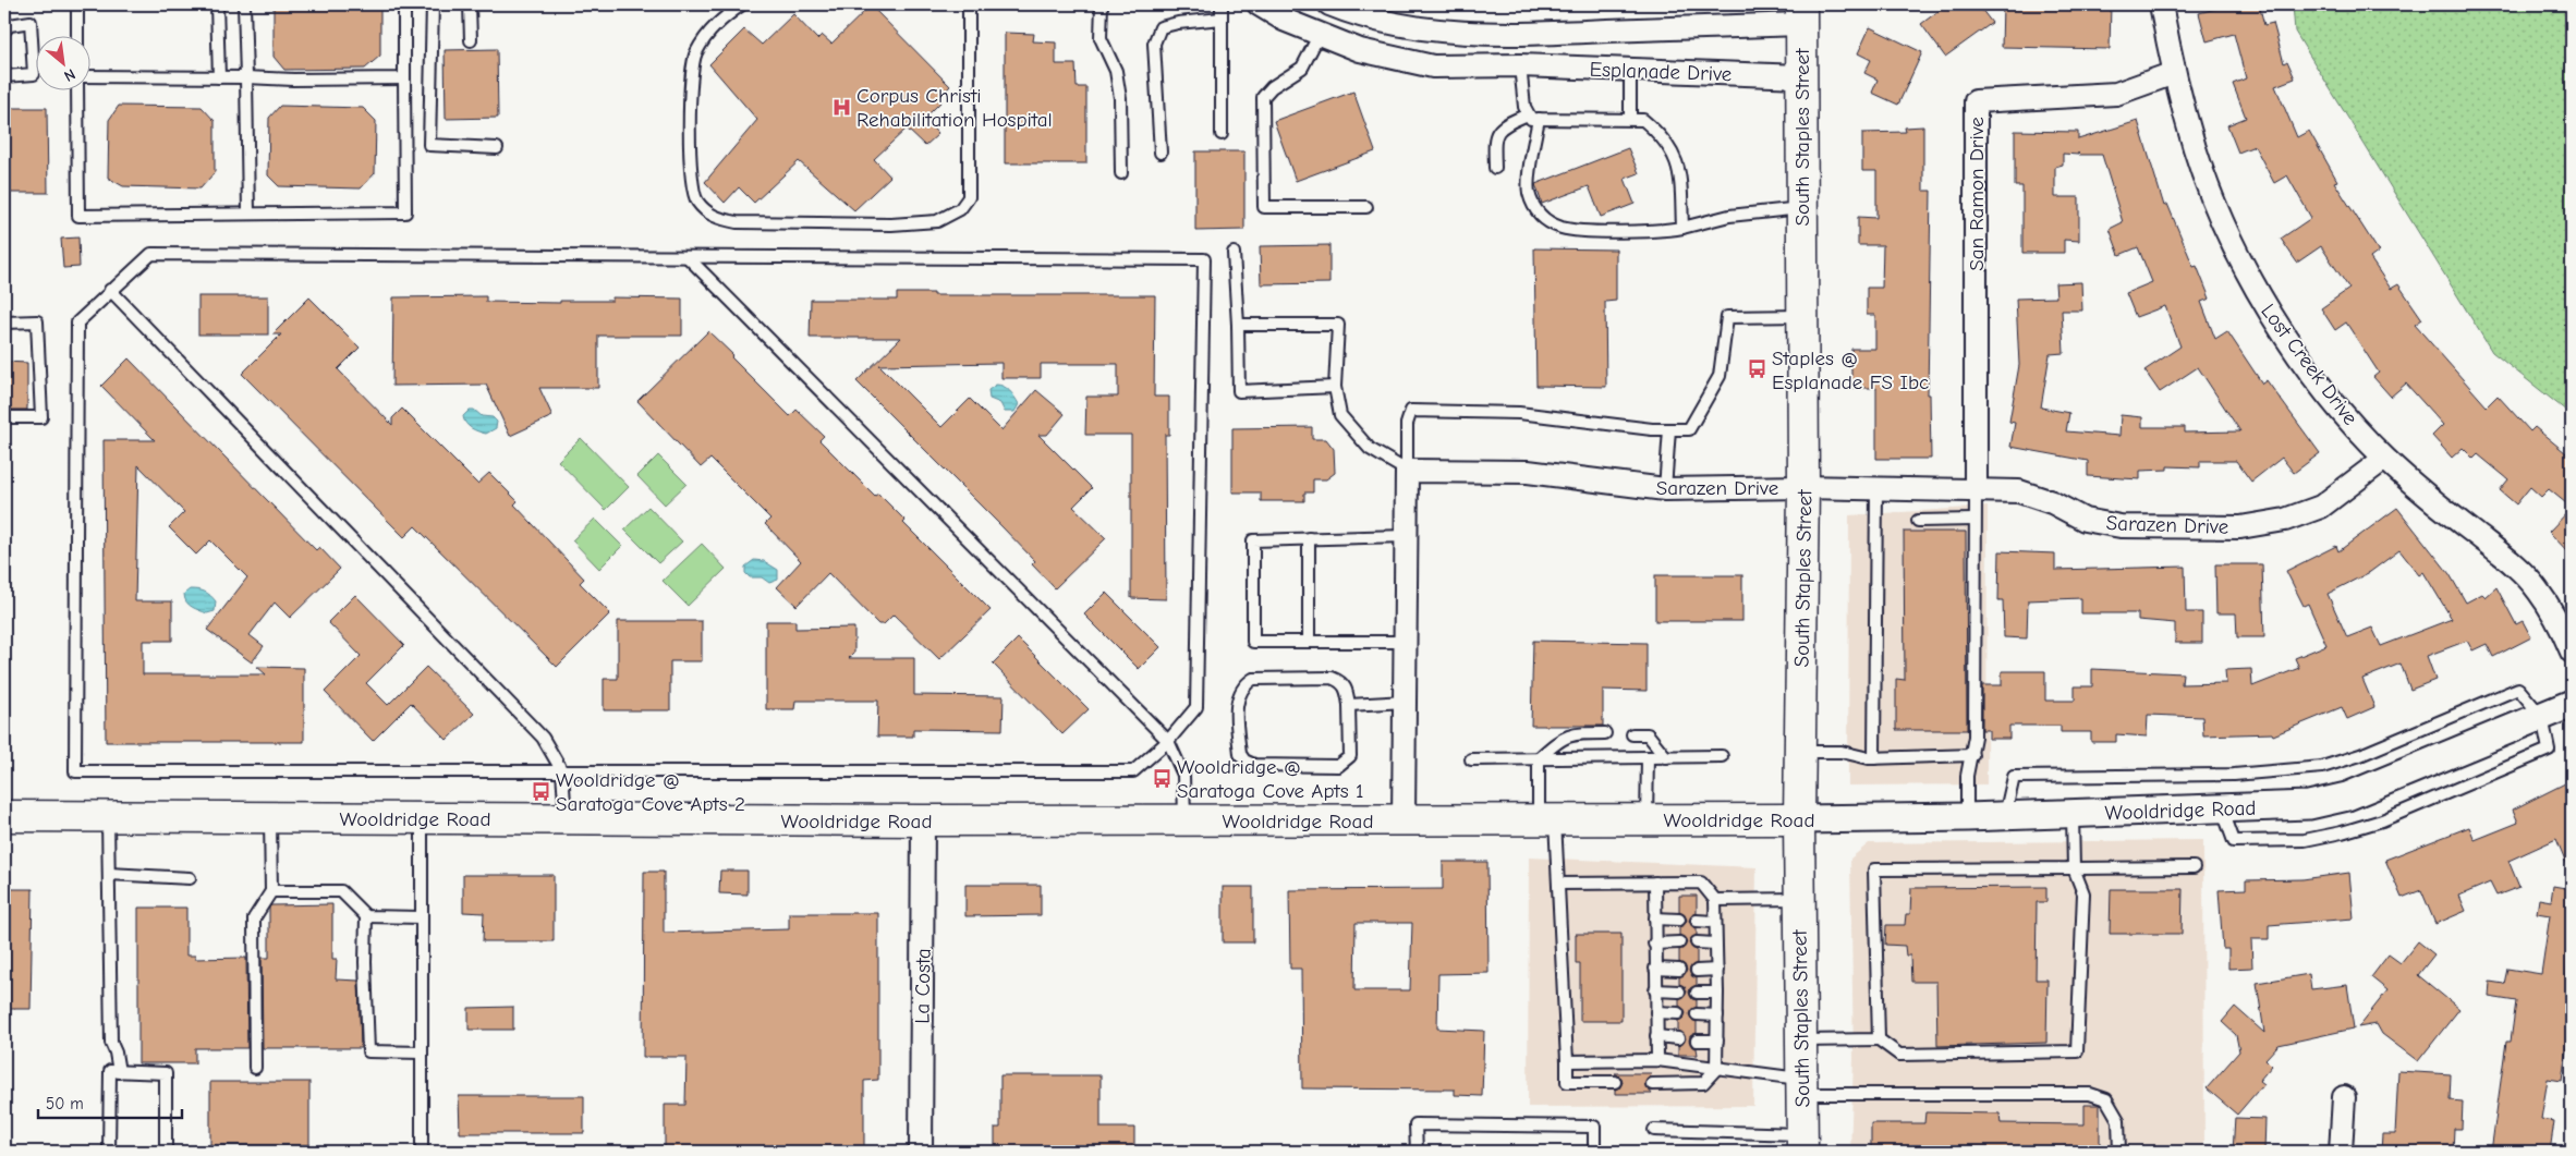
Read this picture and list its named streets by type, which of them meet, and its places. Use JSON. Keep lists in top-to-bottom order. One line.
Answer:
{"streets":{"main road":["South Staples Street","Wooldridge Road"],"street":["Esplanade Drive","San Ramon Drive","Lost Creek Drive","Sarazen Drive","La Costa"]},"crossings":[["Esplanade Drive","South Staples Street"],["South Staples Street","Sarazen Drive"],["South Staples Street","Wooldridge Road"],["San Ramon Drive","Lost Creek Drive"],["San Ramon Drive","Sarazen Drive"],["Lost Creek Drive","Sarazen Drive"],["Wooldridge Road","La Costa"]],"places":{"hospital":["Corpus Christi Rehabilitation Hospital"],"bus stop":["Staples @ Esplanade FS Ibc","Wooldridge @ Saratoga Cove Apts 1","Wooldridge @ Saratoga Cove Apts 2"]},"scale_bar":"50 m","north":"bottom right"}
